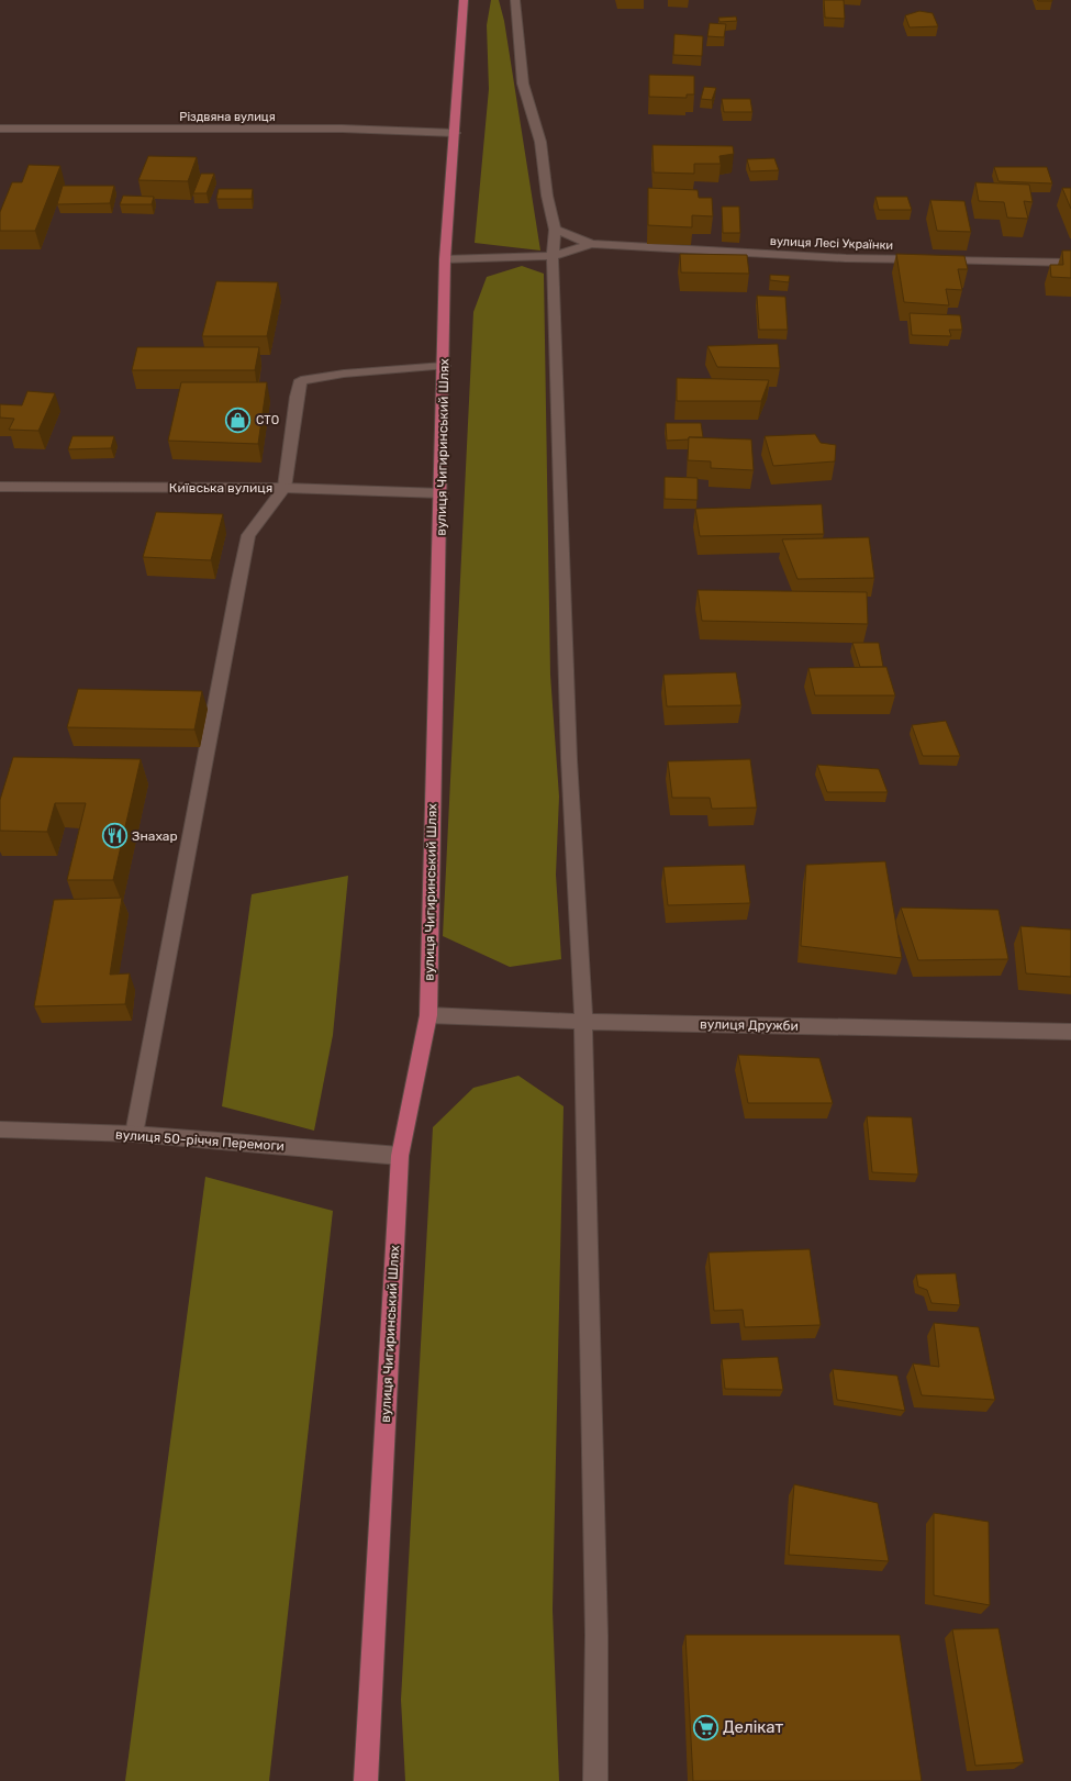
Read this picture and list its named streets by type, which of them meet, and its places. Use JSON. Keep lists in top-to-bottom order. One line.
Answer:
{"streets":{"main road":["вулиця Чигиринський Шлях"],"street":["Різдвяна вулиця","вулиця Лесі Українки","Київська вулиця","вулиця Дружби","вулиця 50-річчя Перемоги"]},"crossings":[["Різдвяна вулиця","вулиця Чигиринський Шлях"],["вулиця Чигиринський Шлях","Київська вулиця"],["вулиця Чигиринський Шлях","вулиця Дружби"],["вулиця Чигиринський Шлях","вулиця 50-річчя Перемоги"]],"places":{"shop":["СТО"],"restaurant":["Знахар"],"supermarket":["Делікат"]}}
